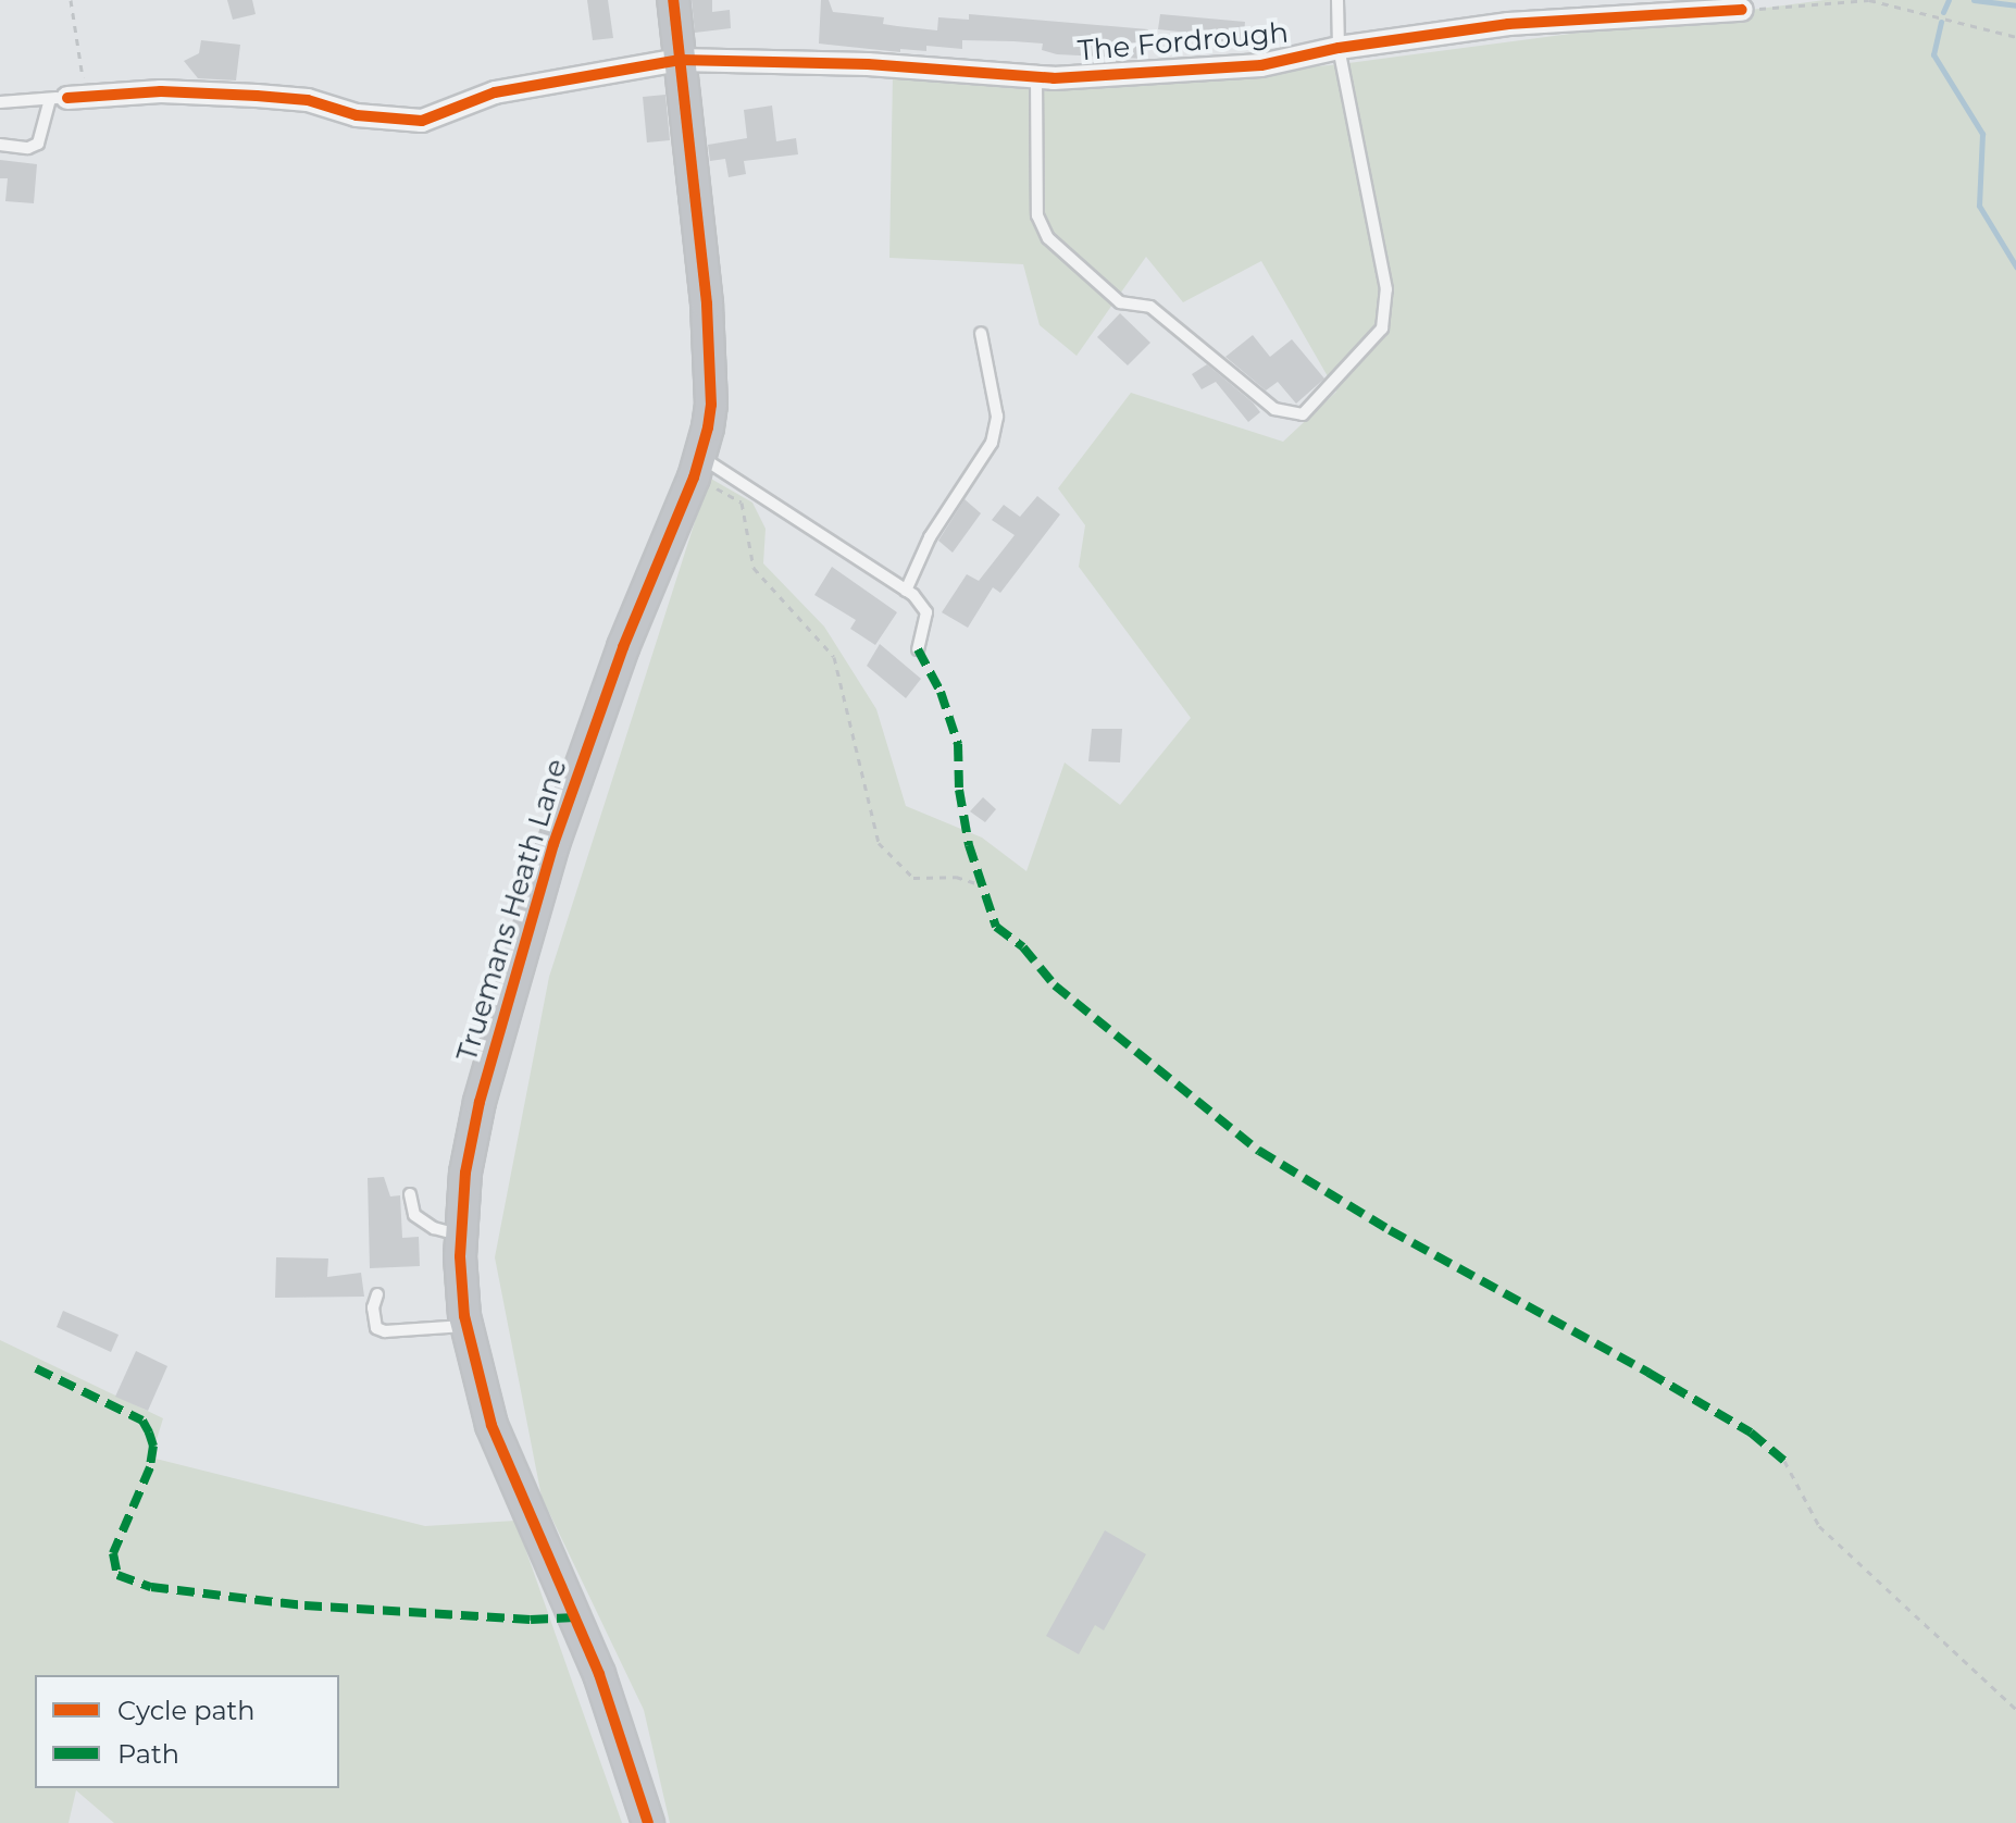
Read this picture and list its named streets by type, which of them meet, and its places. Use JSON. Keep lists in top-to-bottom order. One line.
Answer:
{"streets":{"street":["The Fordrough","Truemans Heath Lane"]},"crossings":[["The Fordrough","Truemans Heath Lane"]],"legend":["Cycle path","Path"]}
